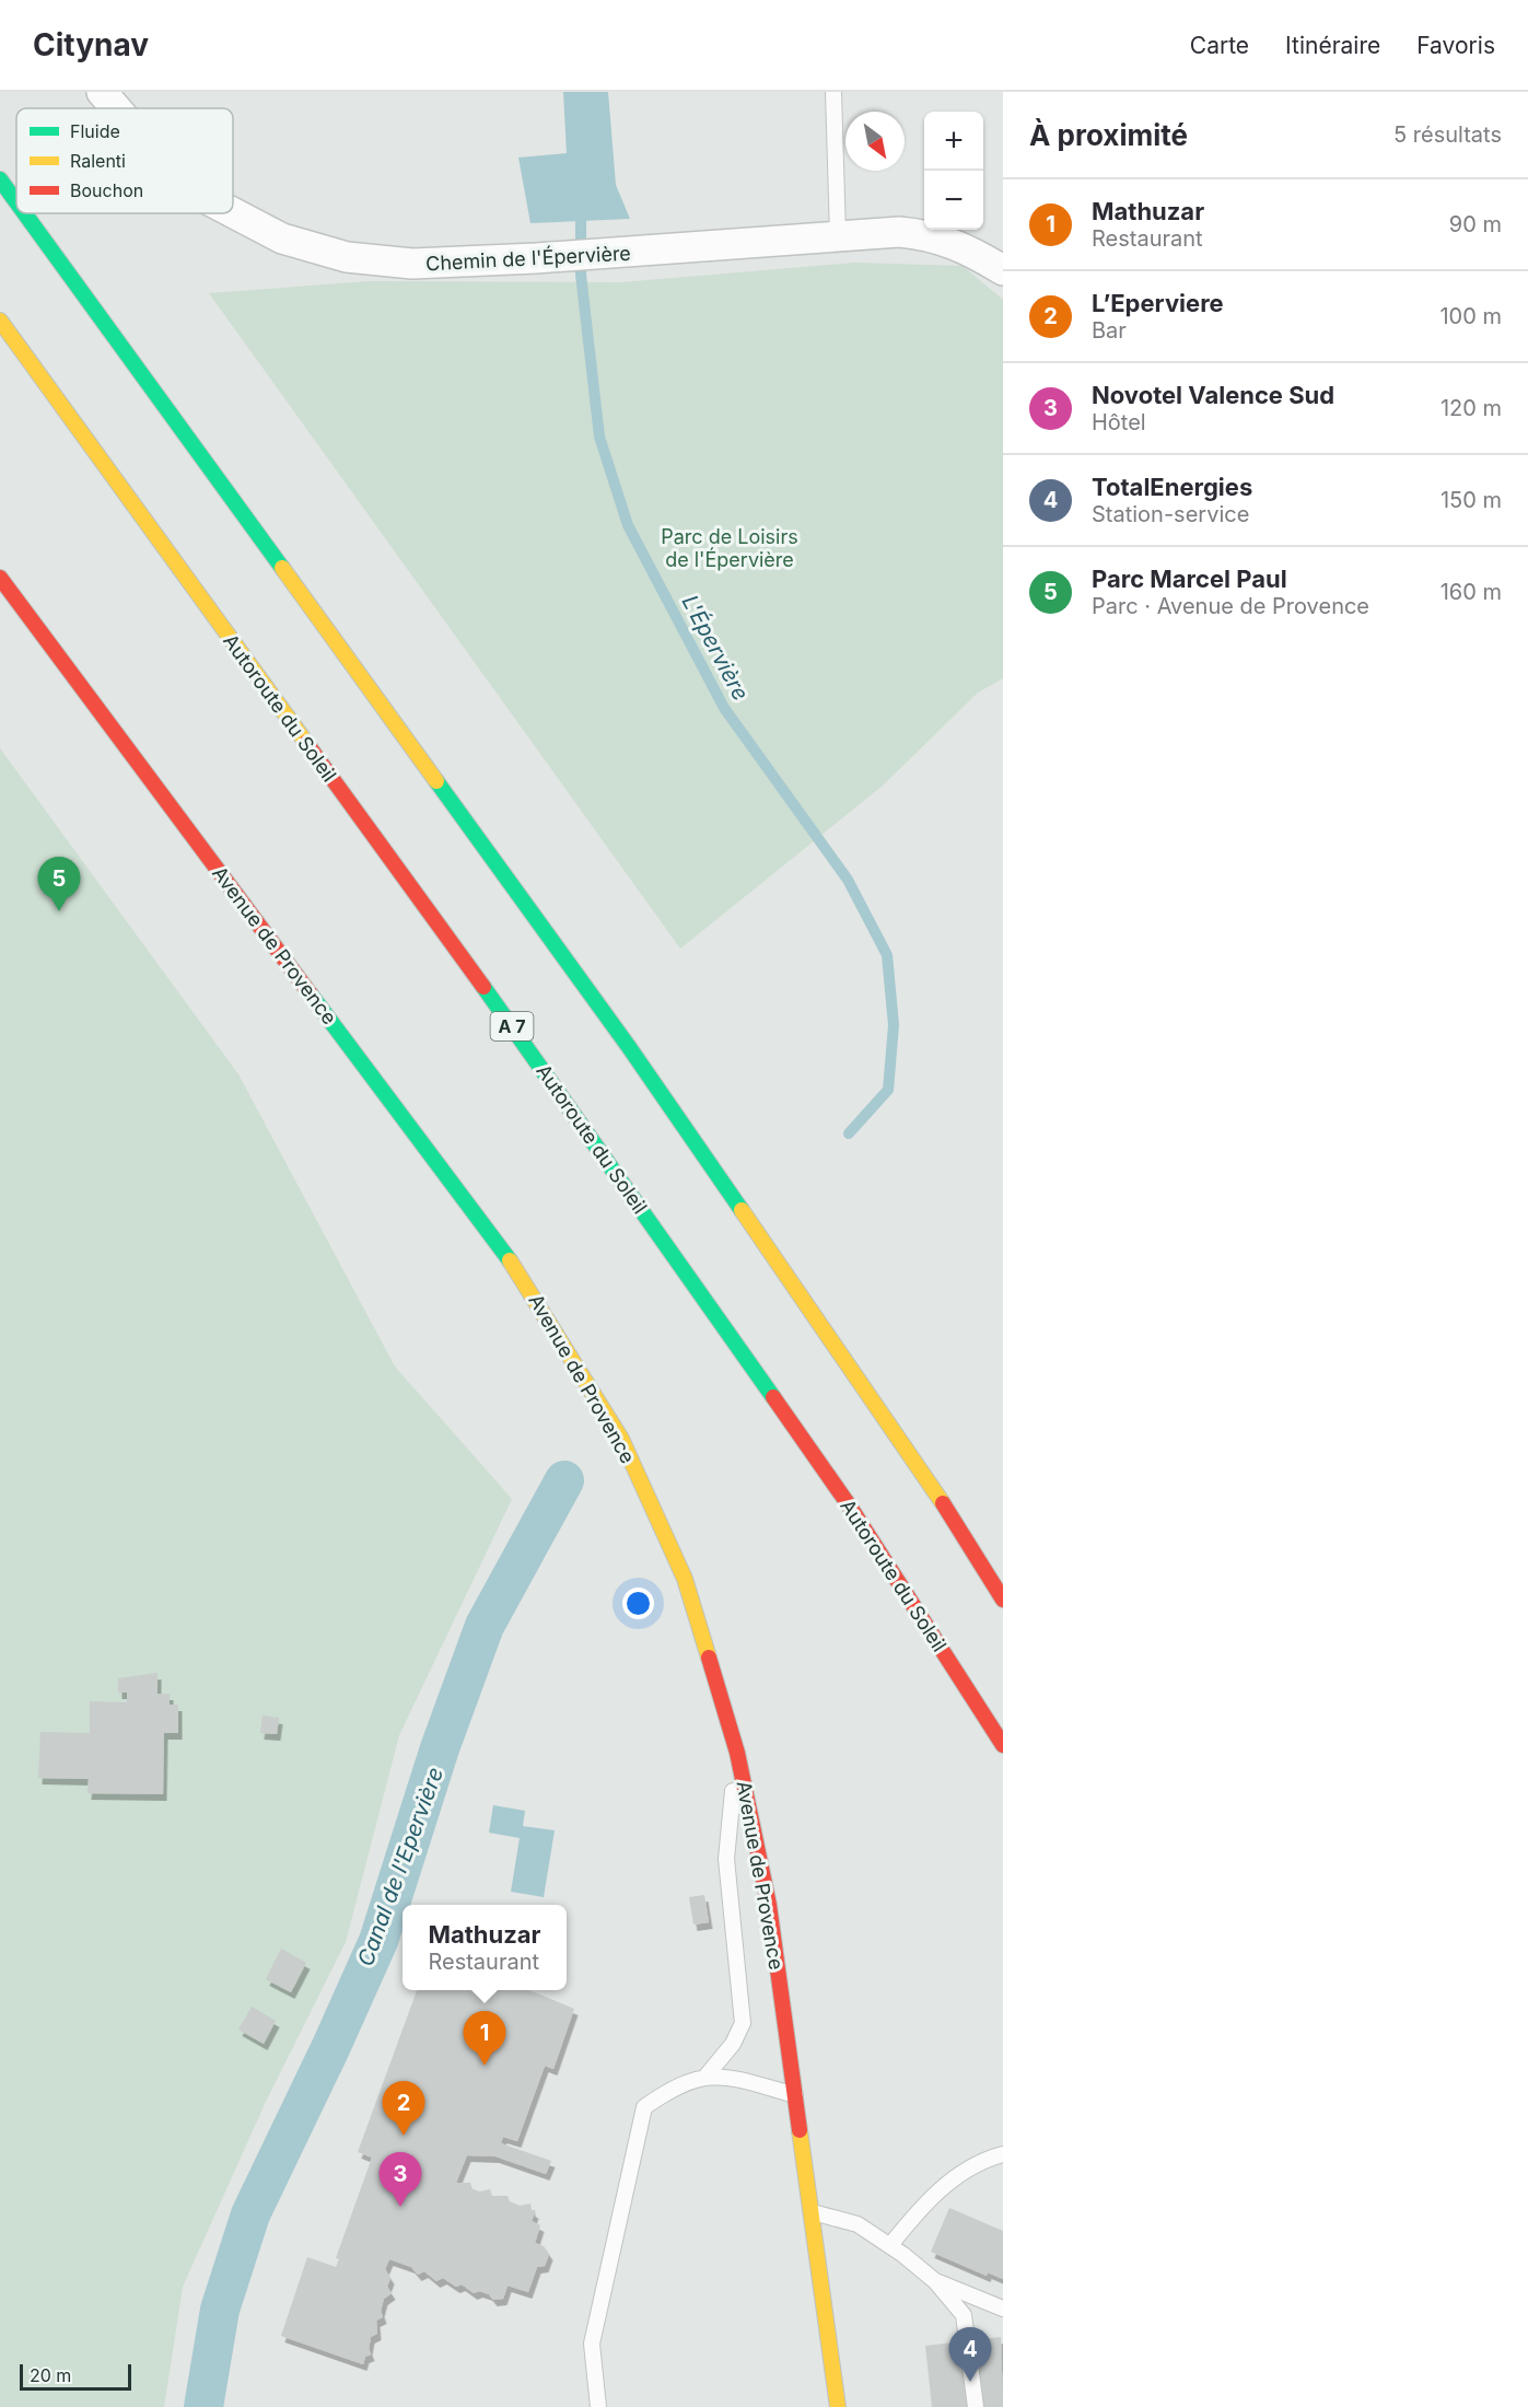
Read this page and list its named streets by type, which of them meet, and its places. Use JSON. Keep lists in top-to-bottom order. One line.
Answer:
{"streets":{"main road":["Autoroute du Soleil","Avenue de Provence","A 7"],"street":["Chemin de l'Épervière"]},"water":["L'Épervière","Canal de l'Epervière"],"parks":["Parc de Loisirs de l'Épervière"],"legend":["Fluide","Ralenti","Bouchon"],"scale_bar":"20 m","north":"bottom right","page":{"header":"Citynav","nav":["Carte","Itinéraire","Favoris"],"heading":["À proximité","5 résultats"],"map_buttons":["+","−"],"list":[{"mark":"1","name":"Mathuzar","note":"Restaurant","value":"90 m"},{"mark":"2","name":"L’Eperviere","note":"Bar","value":"100 m"},{"mark":"3","name":"Novotel Valence Sud","note":"Hôtel","value":"120 m"},{"mark":"4","name":"TotalEnergies","note":"Station-service","value":"150 m"},{"mark":"5","name":"Parc Marcel Paul","note":"Parc · Avenue de Provence","value":"160 m"}],"pins":["5","1","2","3","4"],"popup":["Mathuzar","Restaurant"],"scale":"20 m"}}
